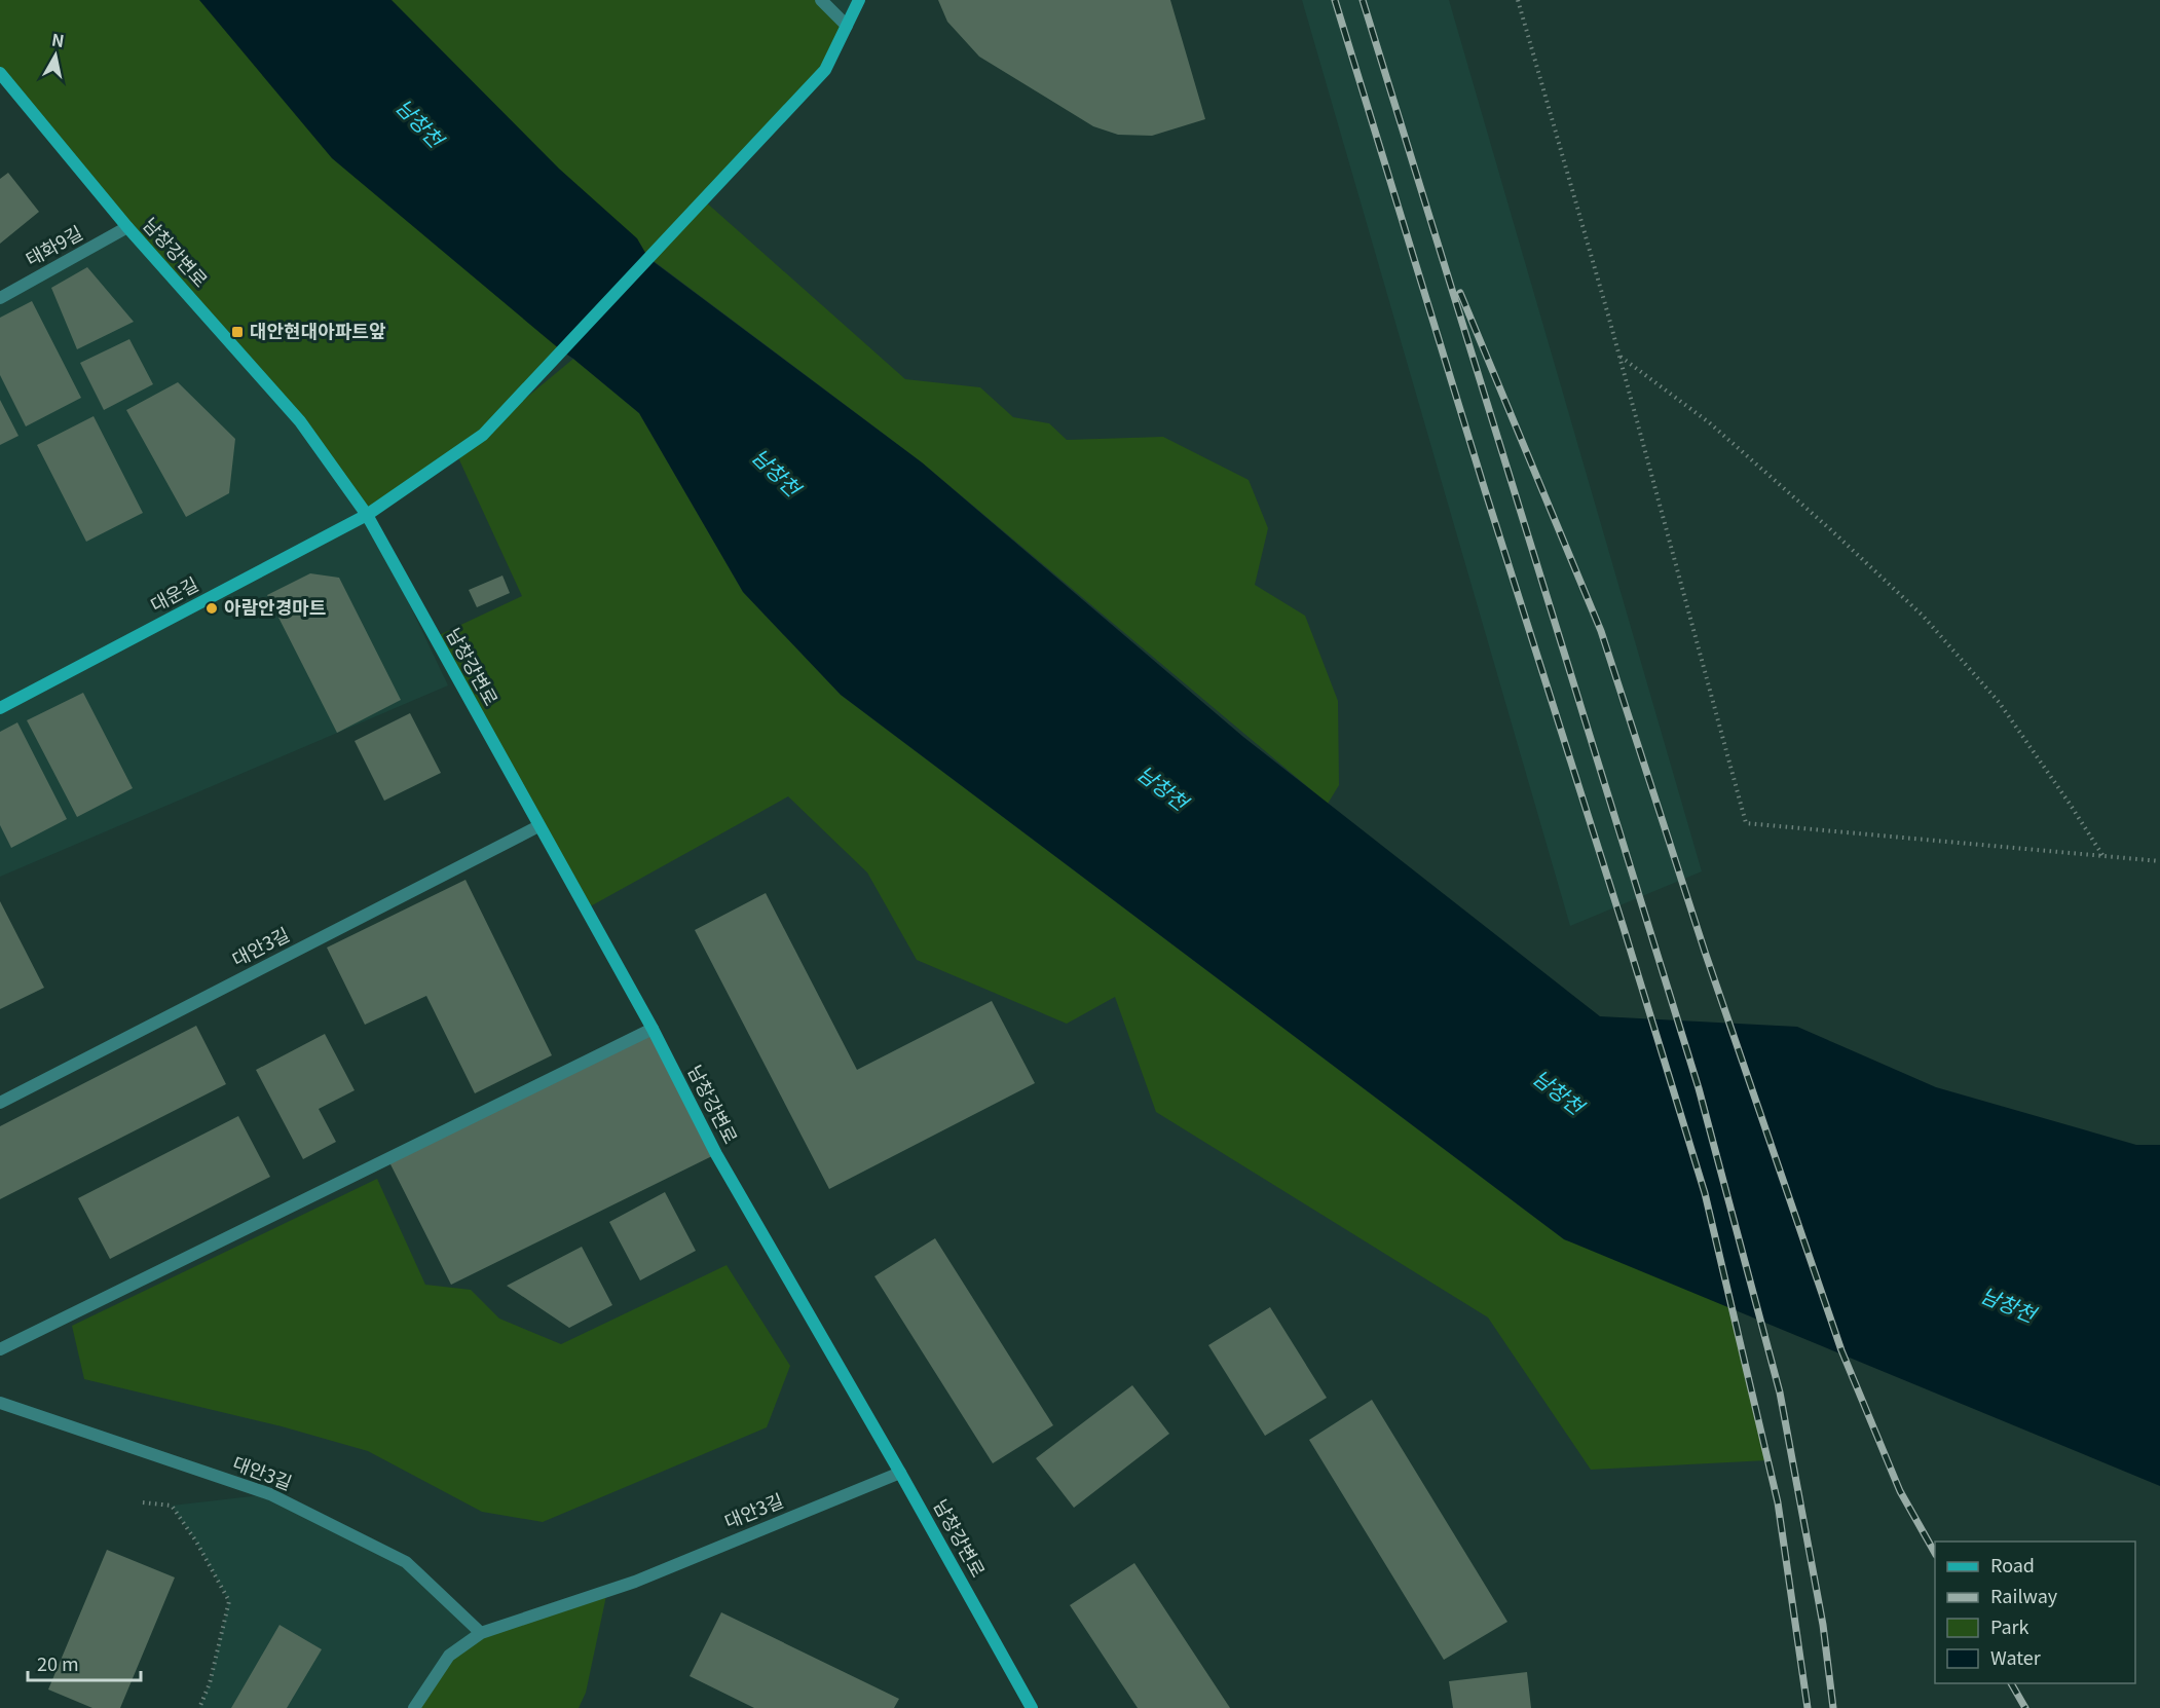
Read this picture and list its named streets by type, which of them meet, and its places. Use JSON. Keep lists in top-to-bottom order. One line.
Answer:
{"streets":{"street":["태화9길","남창강변로","대운길","대안3길"]},"crossings":[["태화9길","남창강변로"],["남창강변로","대운길"],["남창강변로","대안3길"]],"water":["남창천"],"places":{"transit":["대안현대아파트앞"],"other":["아람안경마트"]},"legend":["Road","Railway","Park","Water"],"scale_bar":"20 m","north":"top"}
